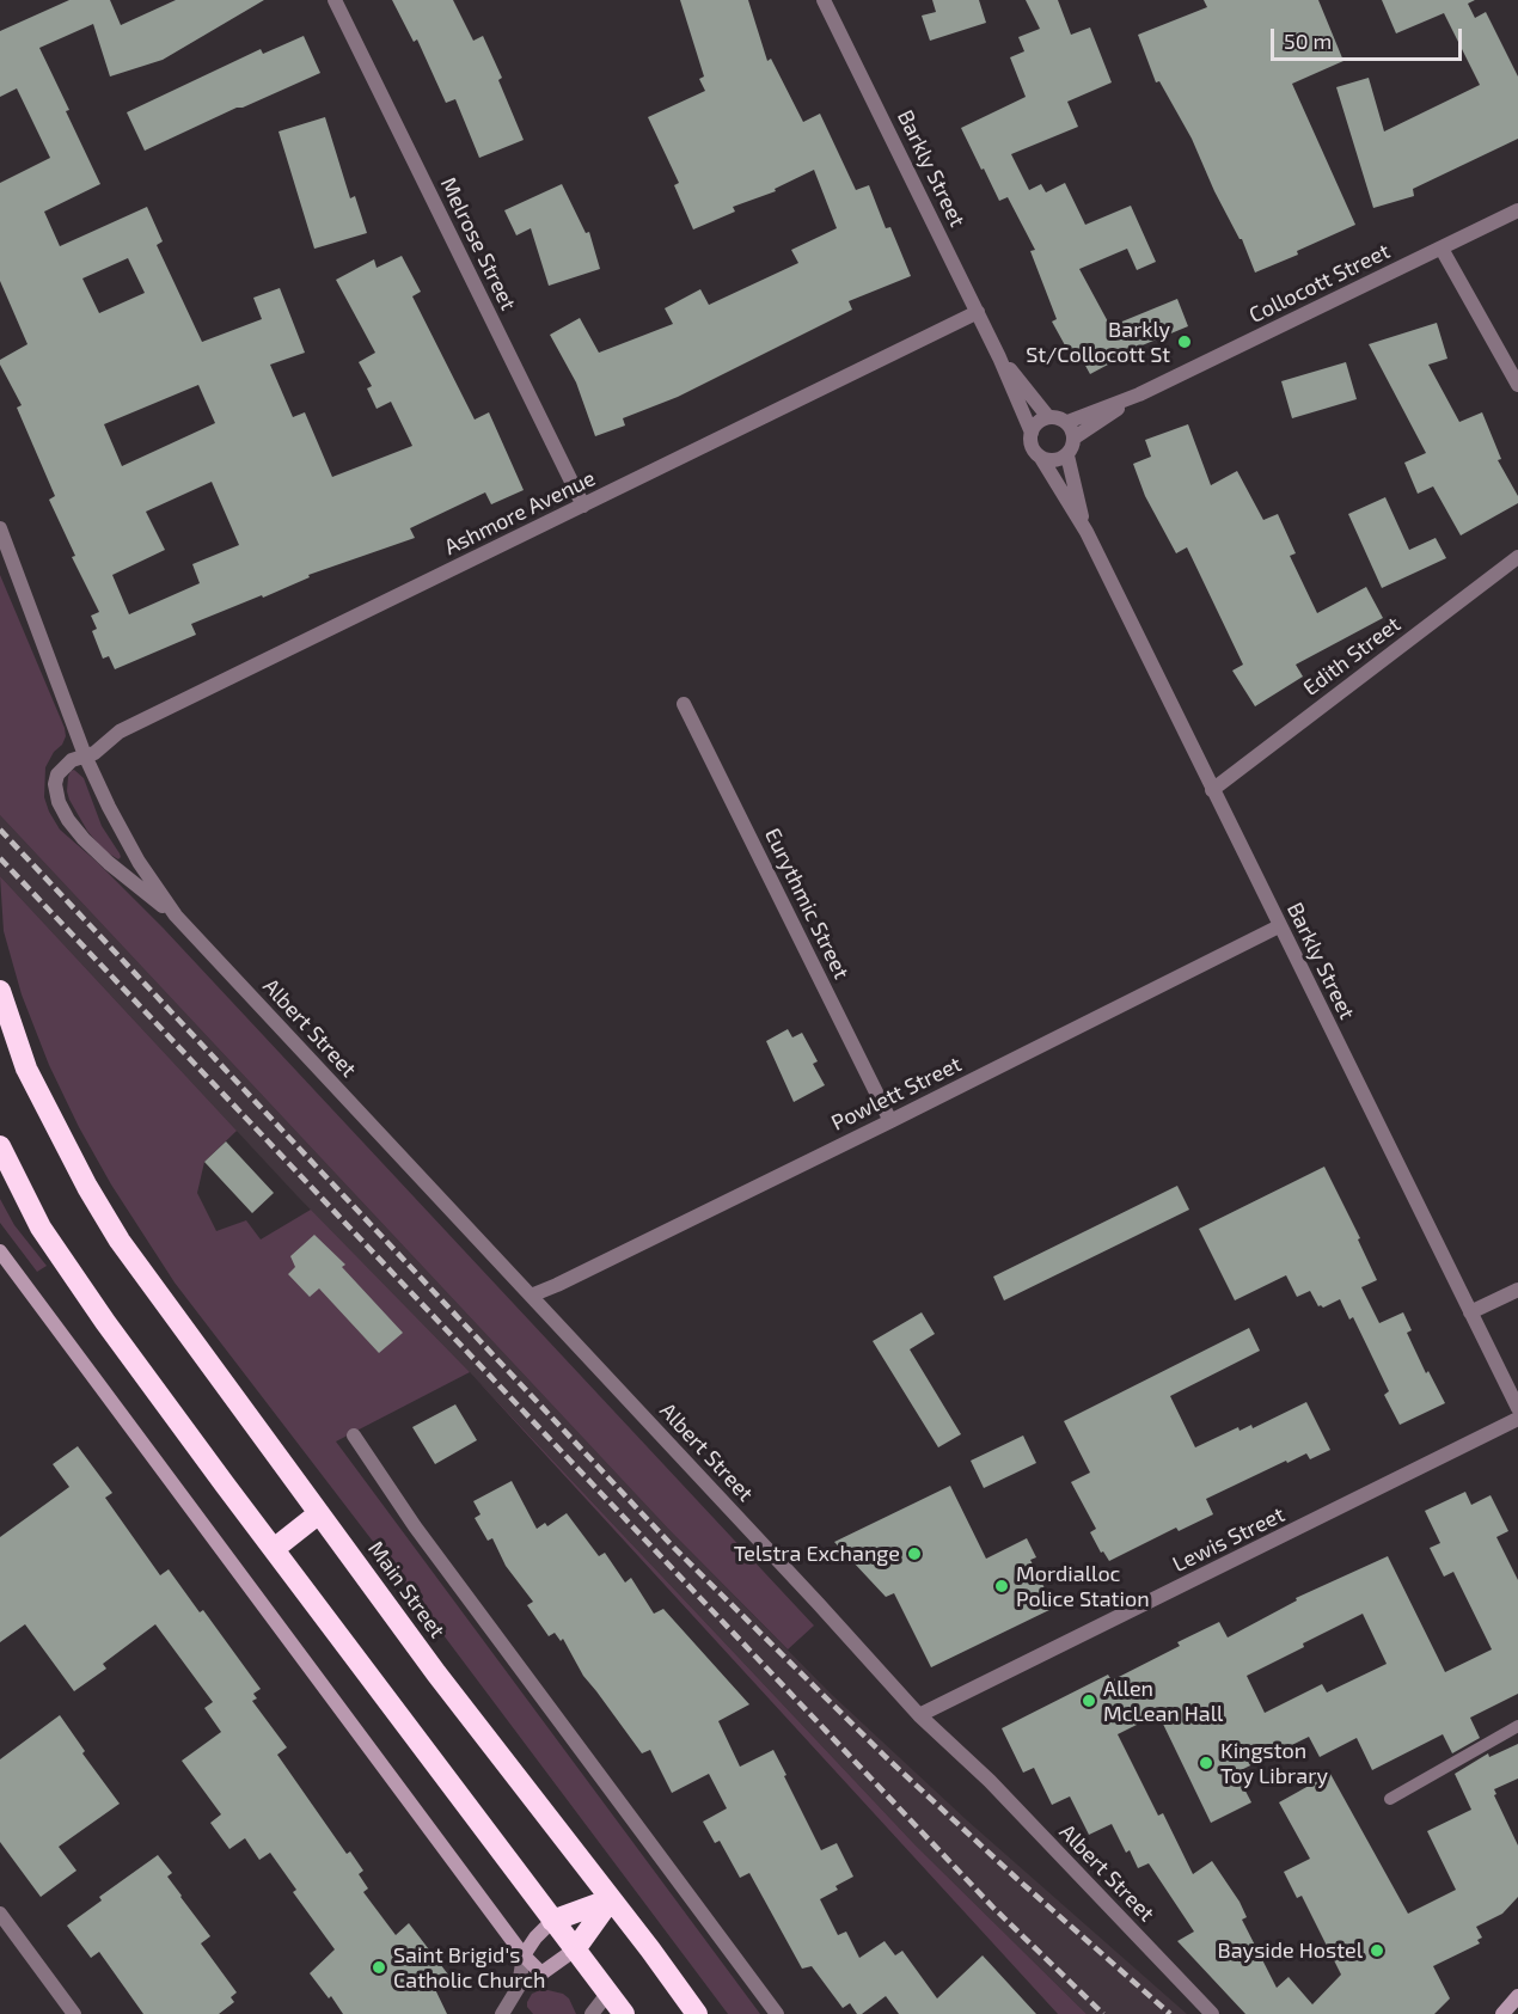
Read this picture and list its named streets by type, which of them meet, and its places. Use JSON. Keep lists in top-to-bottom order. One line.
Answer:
{"streets":{"highway":["Main Street"],"street":["Barkly Street","Melrose Street","Collocott Street","Ashmore Avenue","Edith Street","Eurythmic Street","Albert Street","Powlett Street","Lewis Street"]},"crossings":[["Barkly Street","Collocott Street"],["Barkly Street","Ashmore Avenue"],["Barkly Street","Edith Street"],["Barkly Street","Powlett Street"],["Melrose Street","Ashmore Avenue"],["Ashmore Avenue","Albert Street"],["Eurythmic Street","Powlett Street"],["Albert Street","Powlett Street"],["Albert Street","Lewis Street"]],"places":["Barkly St/Collocott St","Telstra Exchange","Mordialloc Police Station","Allen McLean Hall","Kingston Toy Library","Bayside Hostel","Saint Brigid's Catholic Church"],"scale_bar":"50 m"}
